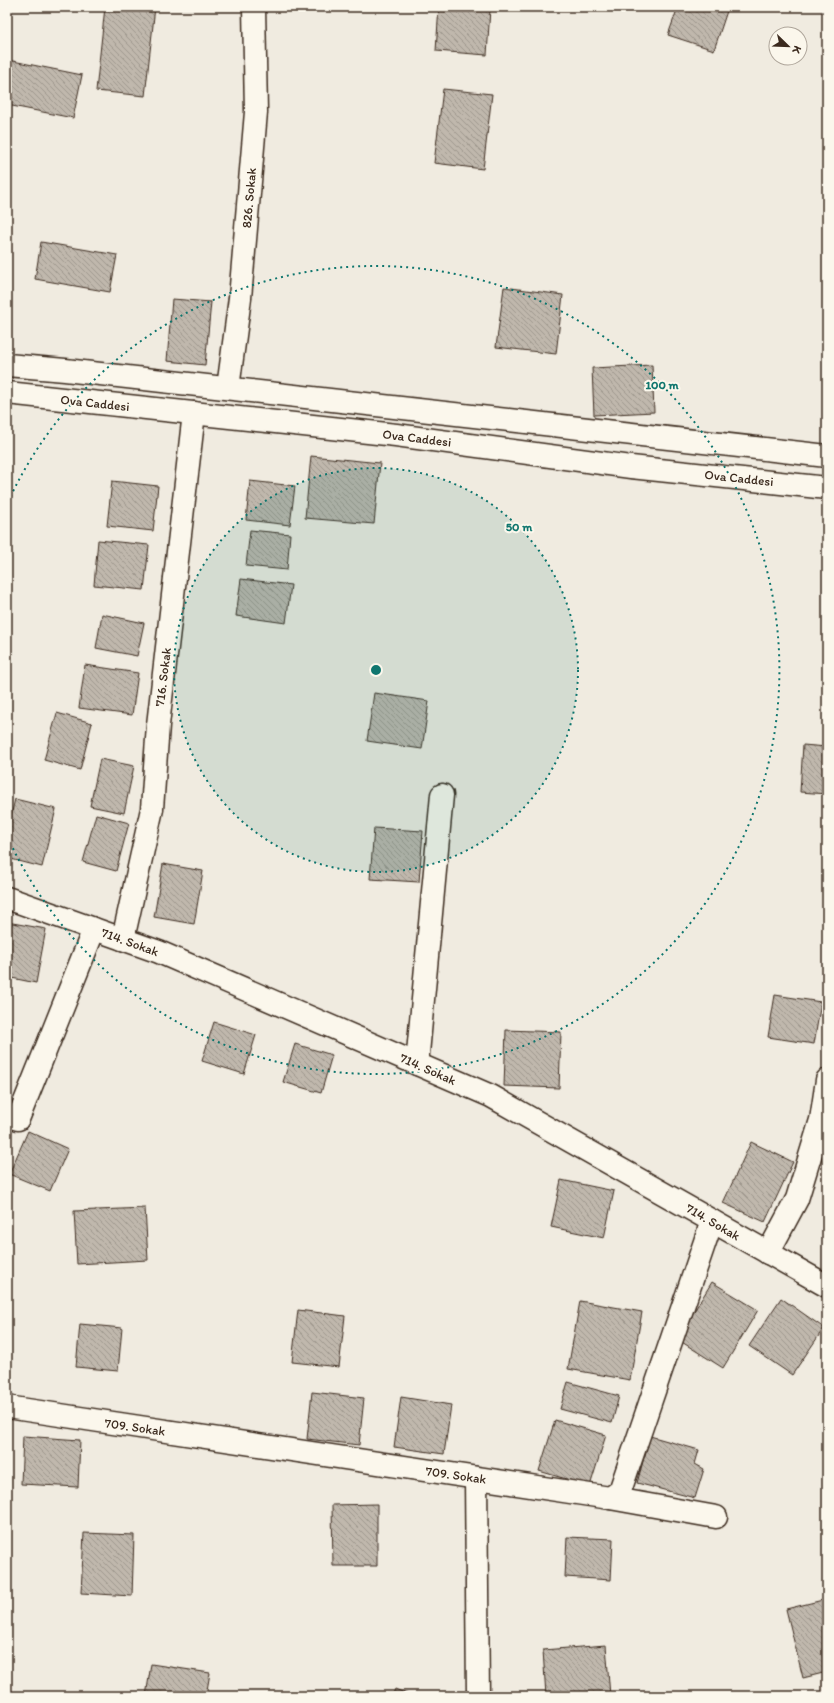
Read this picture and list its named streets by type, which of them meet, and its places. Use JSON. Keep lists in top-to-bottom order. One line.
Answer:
{"streets":{"street":["826. Sokak","Ova Caddesi","716. Sokak","714. Sokak","709. Sokak"]},"crossings":[["Ova Caddesi","716. Sokak"],["716. Sokak","714. Sokak"]],"north":"bottom right","rings":["100 m","50 m"]}
